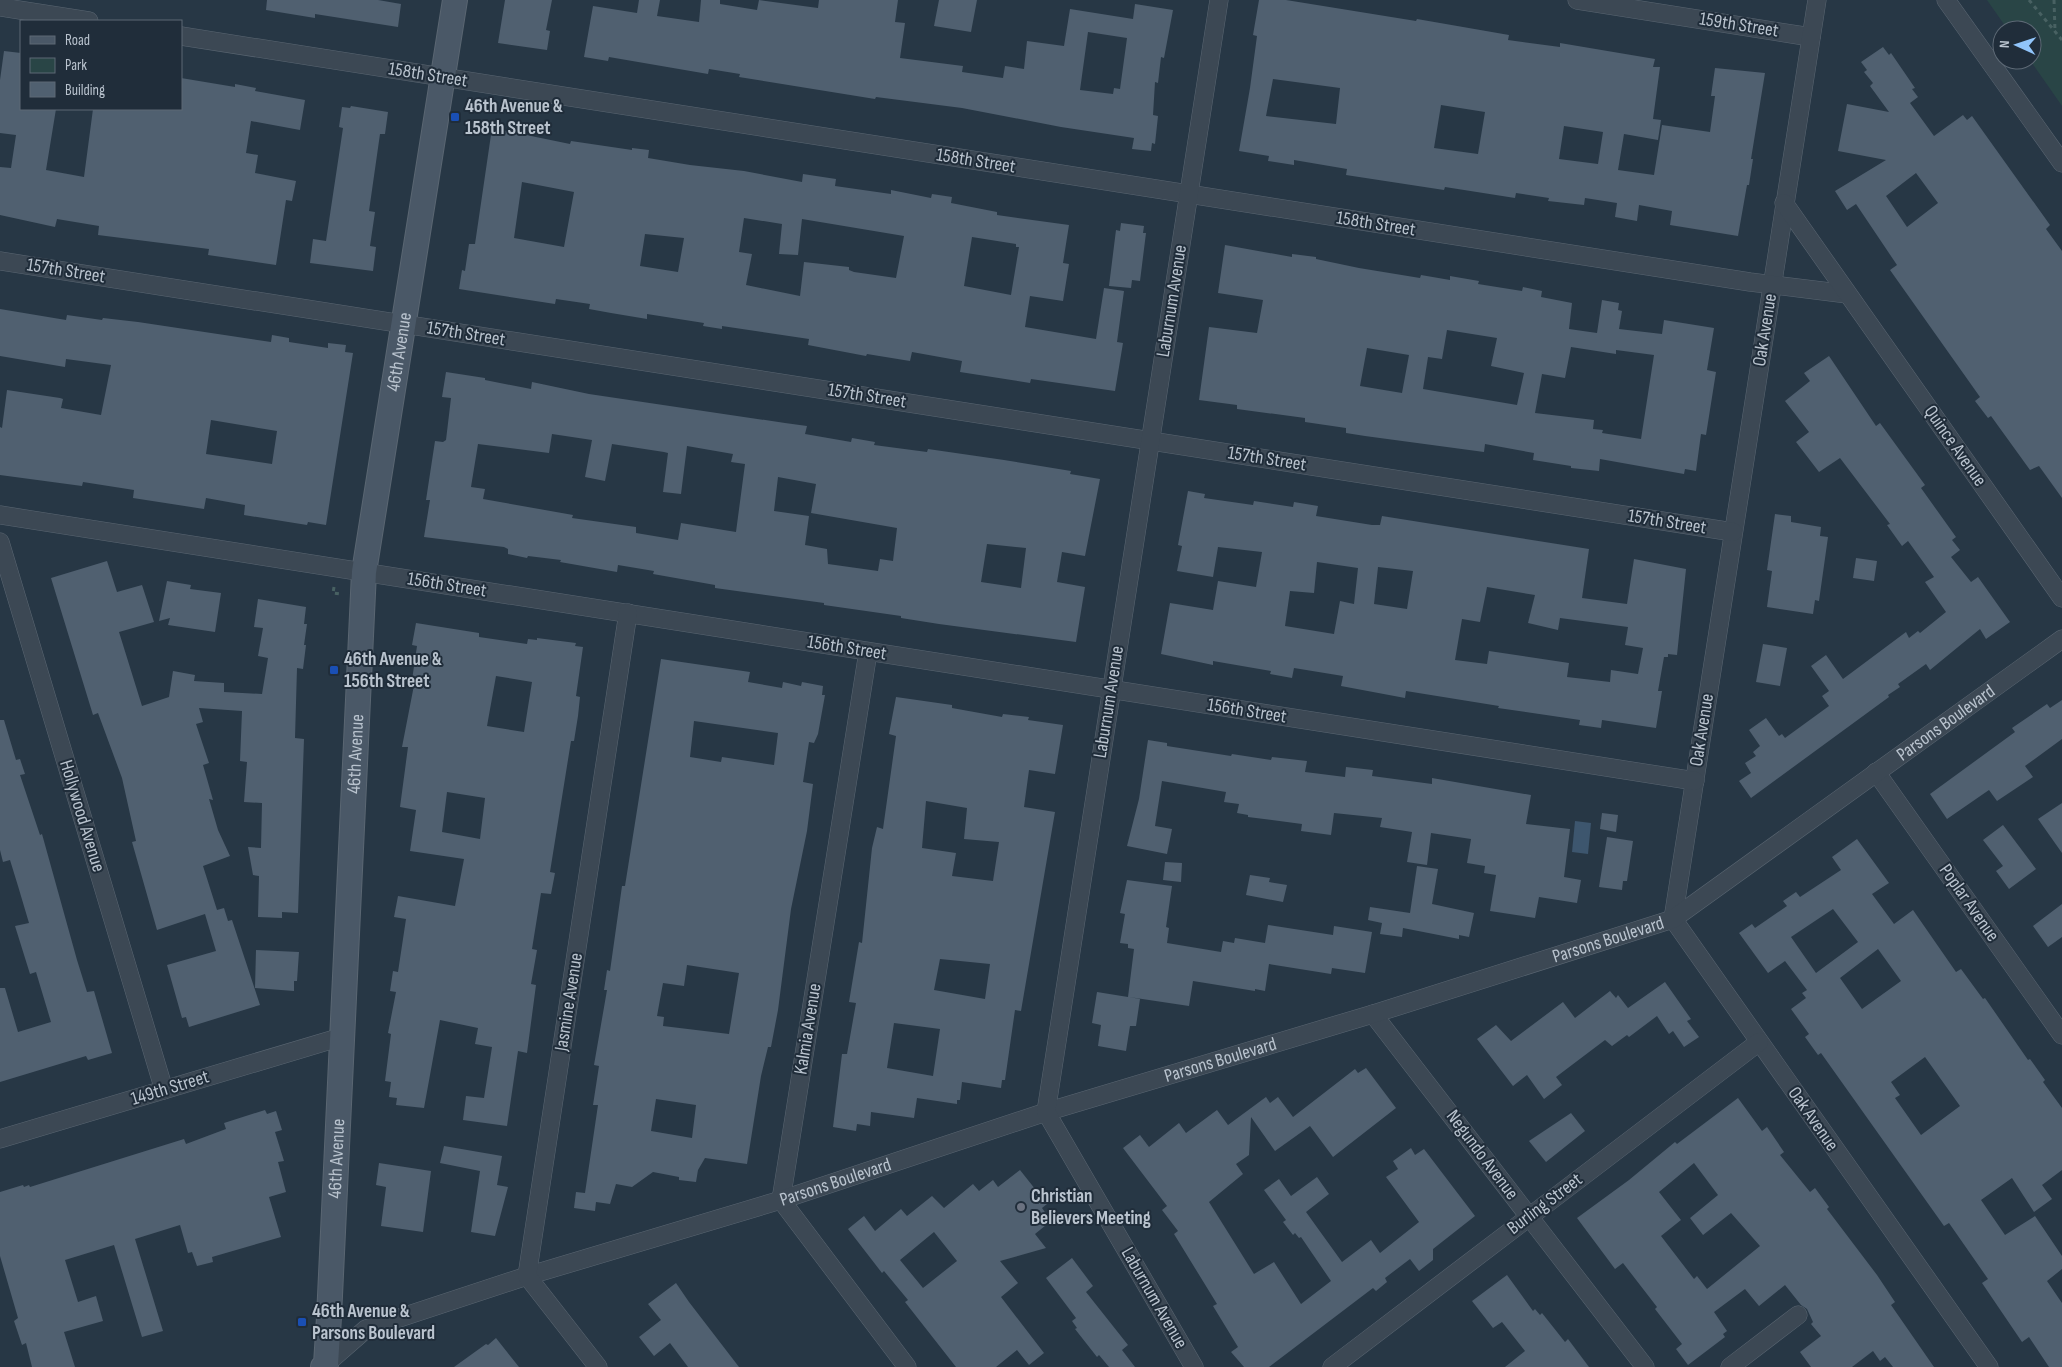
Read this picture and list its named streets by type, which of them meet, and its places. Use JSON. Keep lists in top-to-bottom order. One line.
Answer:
{"streets":{"street":["159th Street","158th Street","157th Street","Laburnum Avenue","Oak Avenue","46th Avenue","Quince Avenue","156th Street","Parsons Boulevard","Hollywood Avenue","Poplar Avenue","Jasmine Avenue","Kalmia Avenue","149th Street","Negundo Avenue","Burling Street"]},"crossings":[["159th Street","Oak Avenue"],["158th Street","Laburnum Avenue"],["158th Street","Oak Avenue"],["158th Street","46th Avenue"],["157th Street","Laburnum Avenue"],["157th Street","Oak Avenue"],["157th Street","46th Avenue"],["Laburnum Avenue","156th Street"],["Laburnum Avenue","Parsons Boulevard"],["Oak Avenue","Quince Avenue"],["Oak Avenue","156th Street"],["Oak Avenue","Parsons Boulevard"],["Oak Avenue","Burling Street"],["46th Avenue","156th Street"],["46th Avenue","Parsons Boulevard"],["46th Avenue","149th Street"],["156th Street","Jasmine Avenue"],["156th Street","Kalmia Avenue"],["Parsons Boulevard","Poplar Avenue"],["Parsons Boulevard","Jasmine Avenue"],["Parsons Boulevard","Kalmia Avenue"],["Parsons Boulevard","Negundo Avenue"],["Hollywood Avenue","149th Street"],["Negundo Avenue","Burling Street"]],"places":{"transit":["46th Avenue & 158th Street","46th Avenue & 156th Street","46th Avenue & Parsons Boulevard"],"other":["Christian Believers Meeting"]},"legend":["Road","Park","Building"],"north":"left"}
